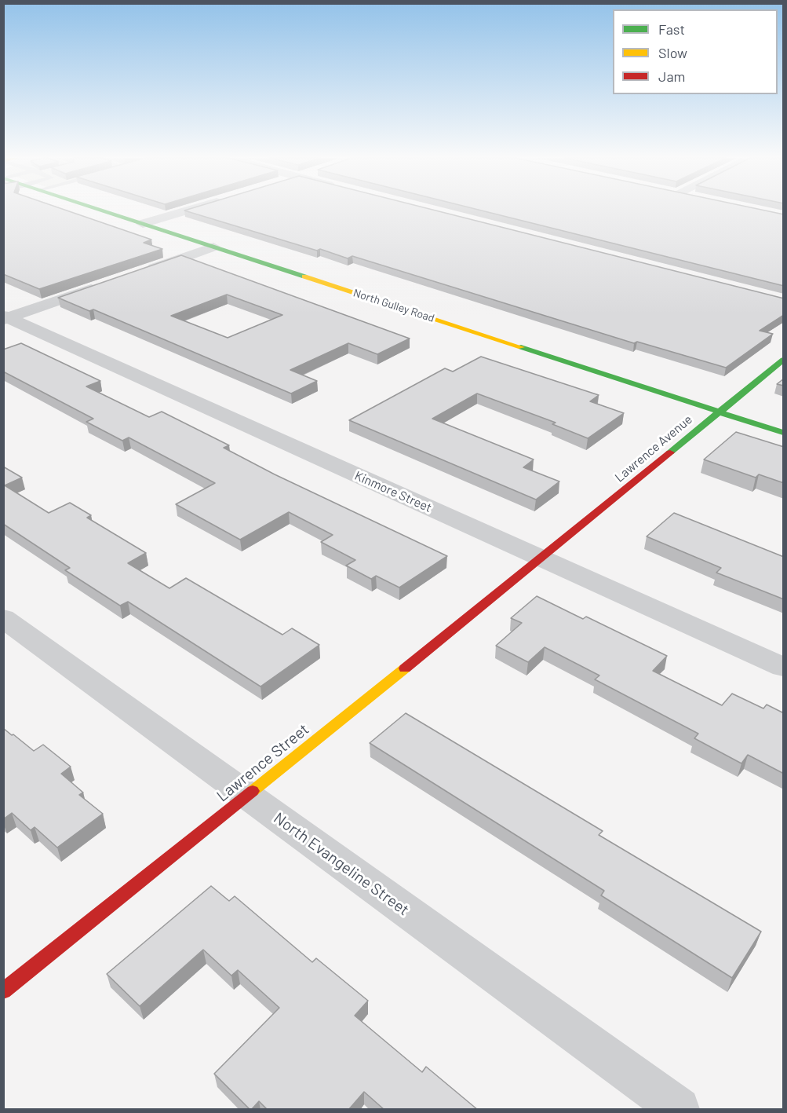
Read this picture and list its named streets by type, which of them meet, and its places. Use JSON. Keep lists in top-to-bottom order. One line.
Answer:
{"streets":{"street":["North Gulley Road","Lawrence Avenue","Kinmore Street","Lawrence Street","North Evangeline Street"]},"crossings":[["North Gulley Road","Lawrence Avenue"],["Lawrence Avenue","Kinmore Street"],["Lawrence Avenue","Lawrence Street"],["Kinmore Street","Lawrence Street"],["Lawrence Street","North Evangeline Street"]],"legend":["Fast","Slow","Jam"]}
